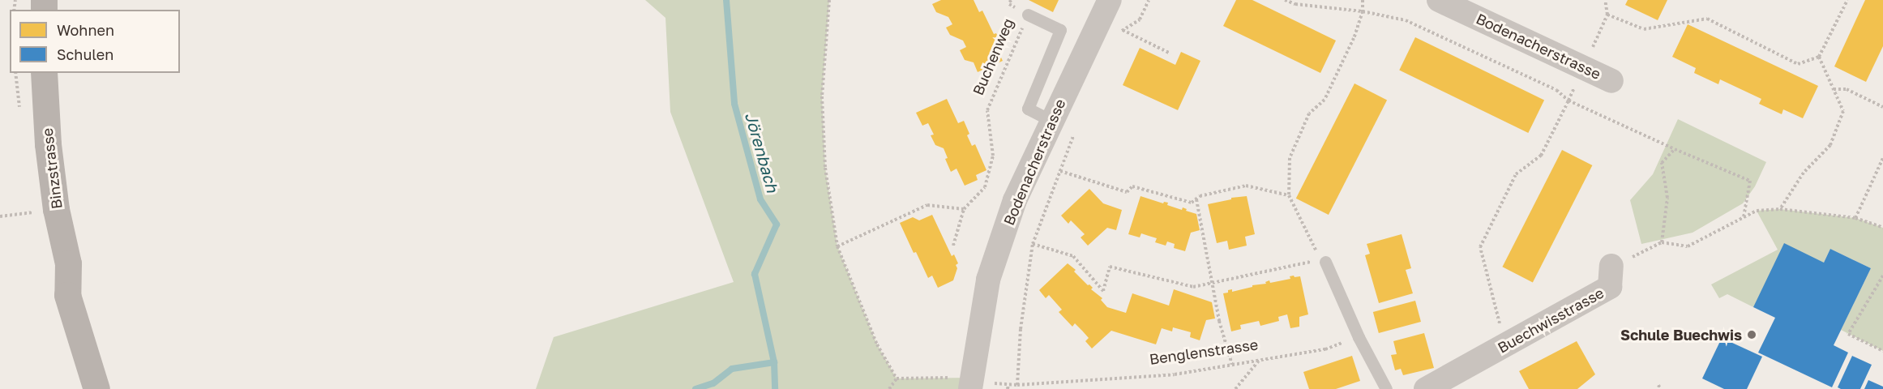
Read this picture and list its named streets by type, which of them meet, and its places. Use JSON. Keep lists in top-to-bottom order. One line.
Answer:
{"streets":{"main road":["Binzstrasse"],"street":["Bodenacherstrasse","Buechwisstrasse"],"lane":["Buchenweg"],"path":["Benglenstrasse"]},"crossings":[["Bodenacherstrasse","Buchenweg"],["Bodenacherstrasse","Benglenstrasse"]],"water":["Jörenbach"],"places":["Schule Buechwis"],"legend":["Wohnen","Schulen"]}
